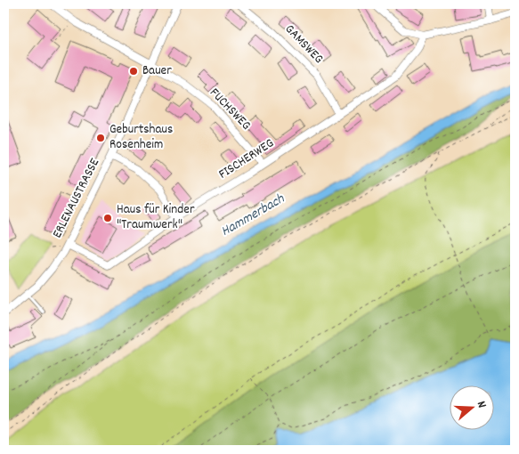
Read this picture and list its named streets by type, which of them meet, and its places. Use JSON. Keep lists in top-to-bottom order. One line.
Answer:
{"streets":{"street":["GAMSWEG","FUCHSWEG","FISCHERWEG","ERLENAUSTRASSE"]},"crossings":[["GAMSWEG","FISCHERWEG"],["FUCHSWEG","FISCHERWEG"],["FUCHSWEG","ERLENAUSTRASSE"],["FISCHERWEG","ERLENAUSTRASSE"]],"water":["Hammerbach"],"places":["Bauer","Geburtshaus Rosenheim","Haus für Kinder \"Traumwerk\""],"north":"right"}
